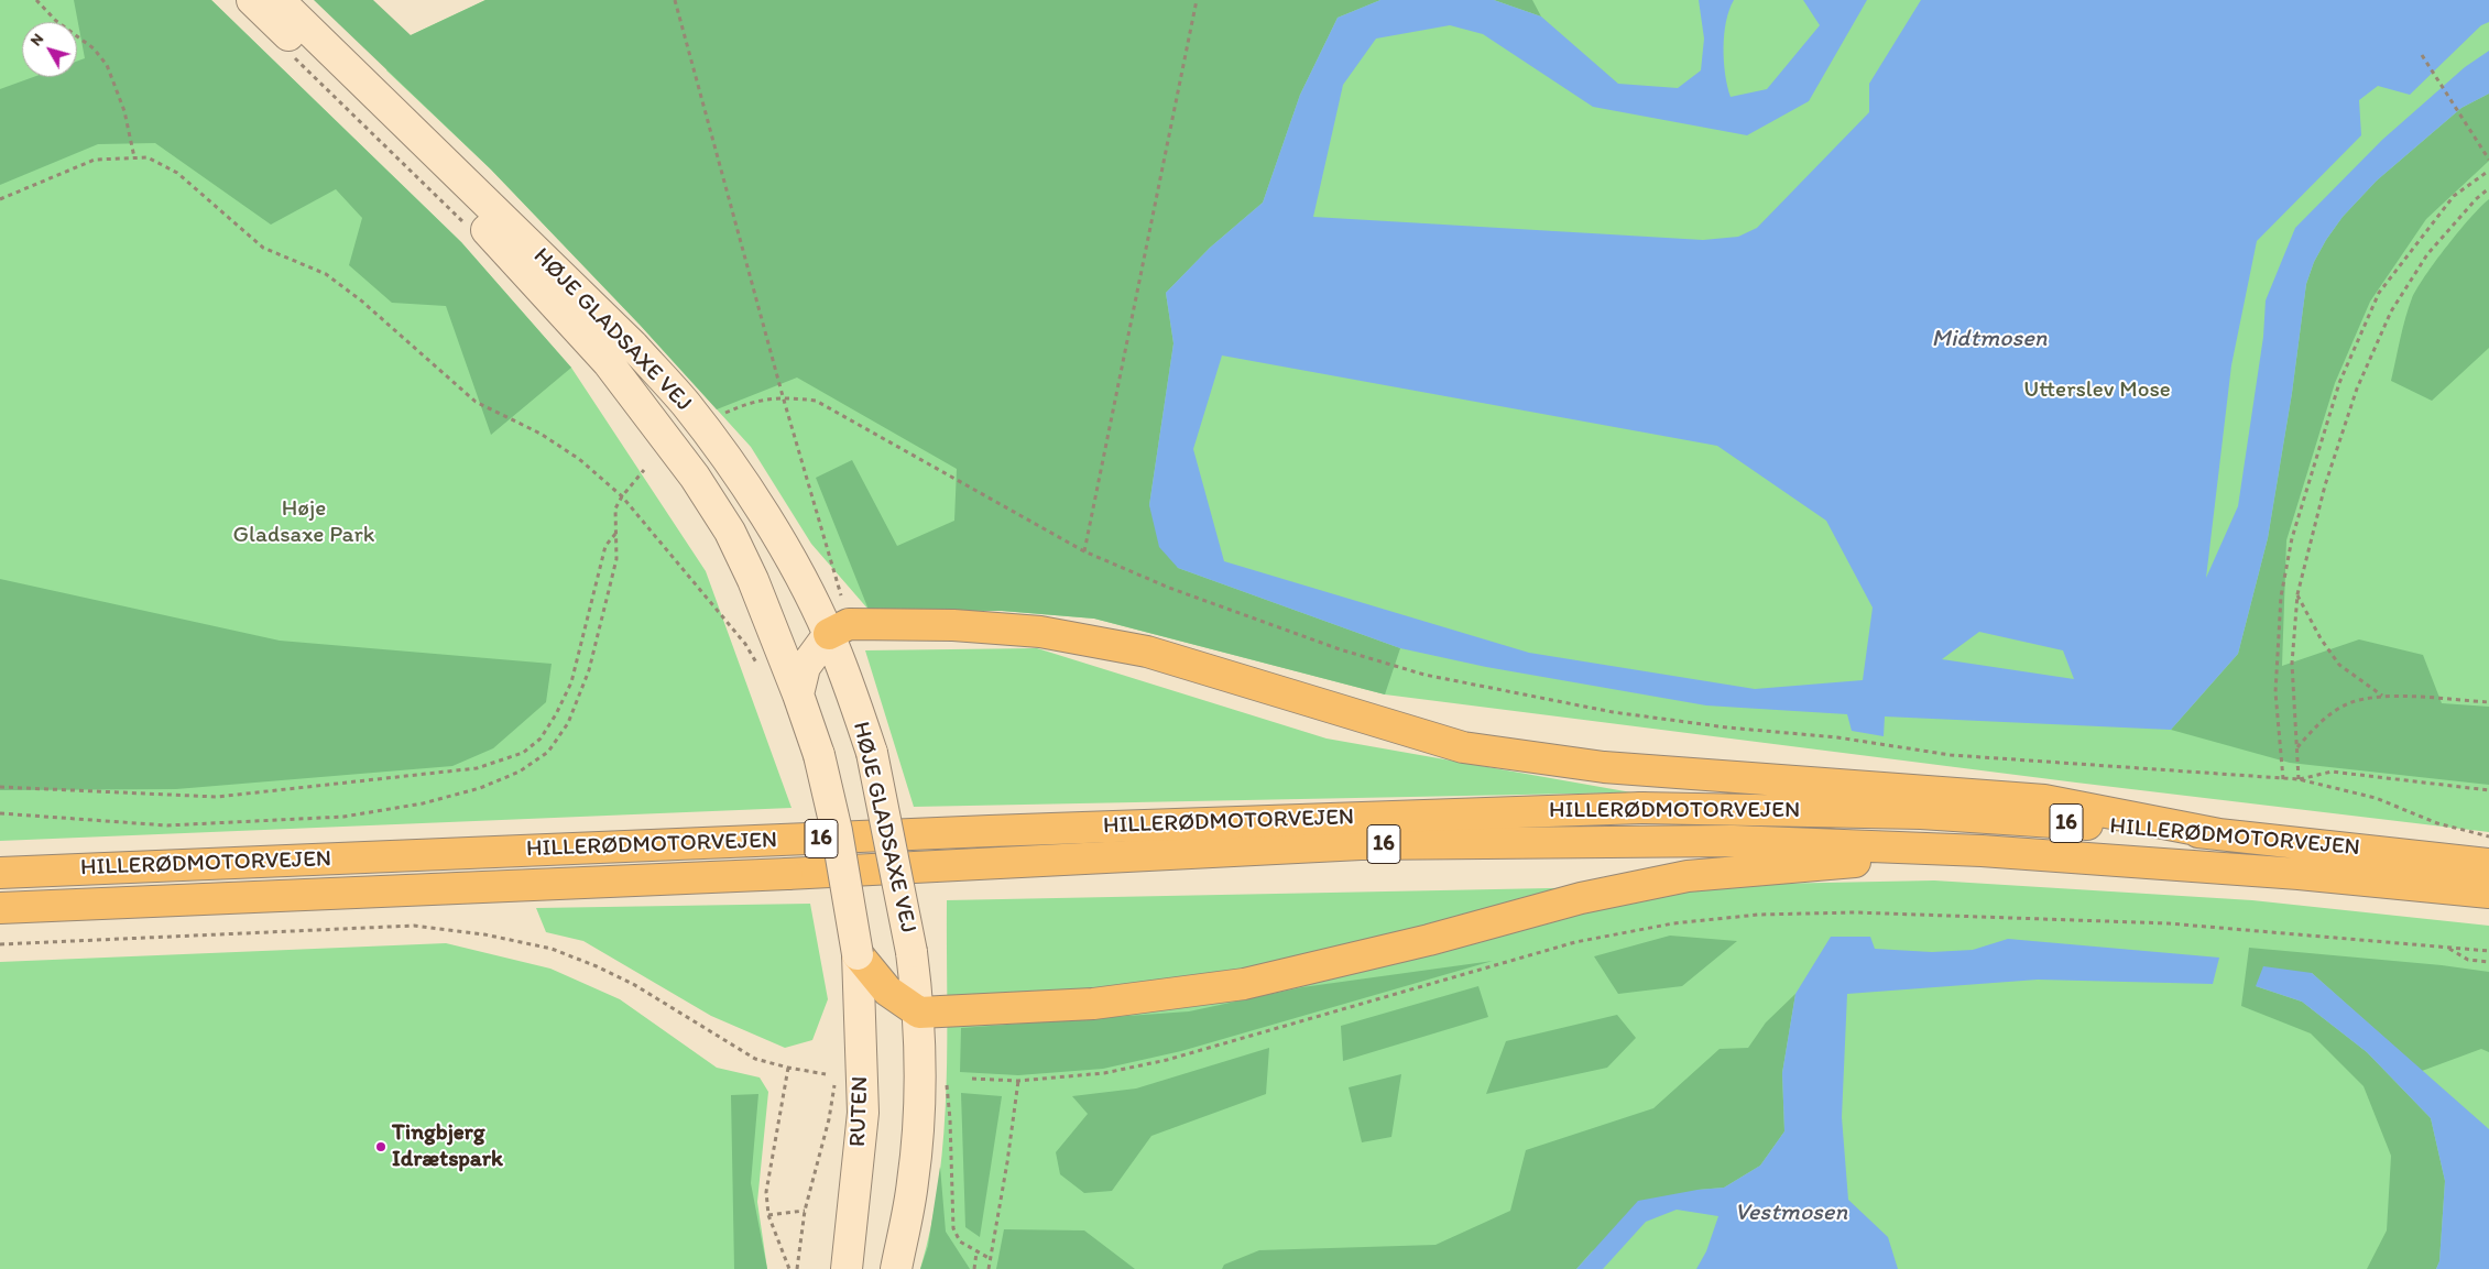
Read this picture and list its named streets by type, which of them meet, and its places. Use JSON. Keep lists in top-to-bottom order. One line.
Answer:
{"streets":{"main road":["HILLERØDMOTORVEJEN","16"],"street":["HØJE GLADSAXE VEJ","RUTEN"]},"crossings":[["HØJE GLADSAXE VEJ","RUTEN"]],"water":["Midtmosen","Vestmosen"],"parks":["Utterslev Mose","Høje Gladsaxe Park"],"places":["Tingbjerg Idrætspark"],"north":"top left"}
